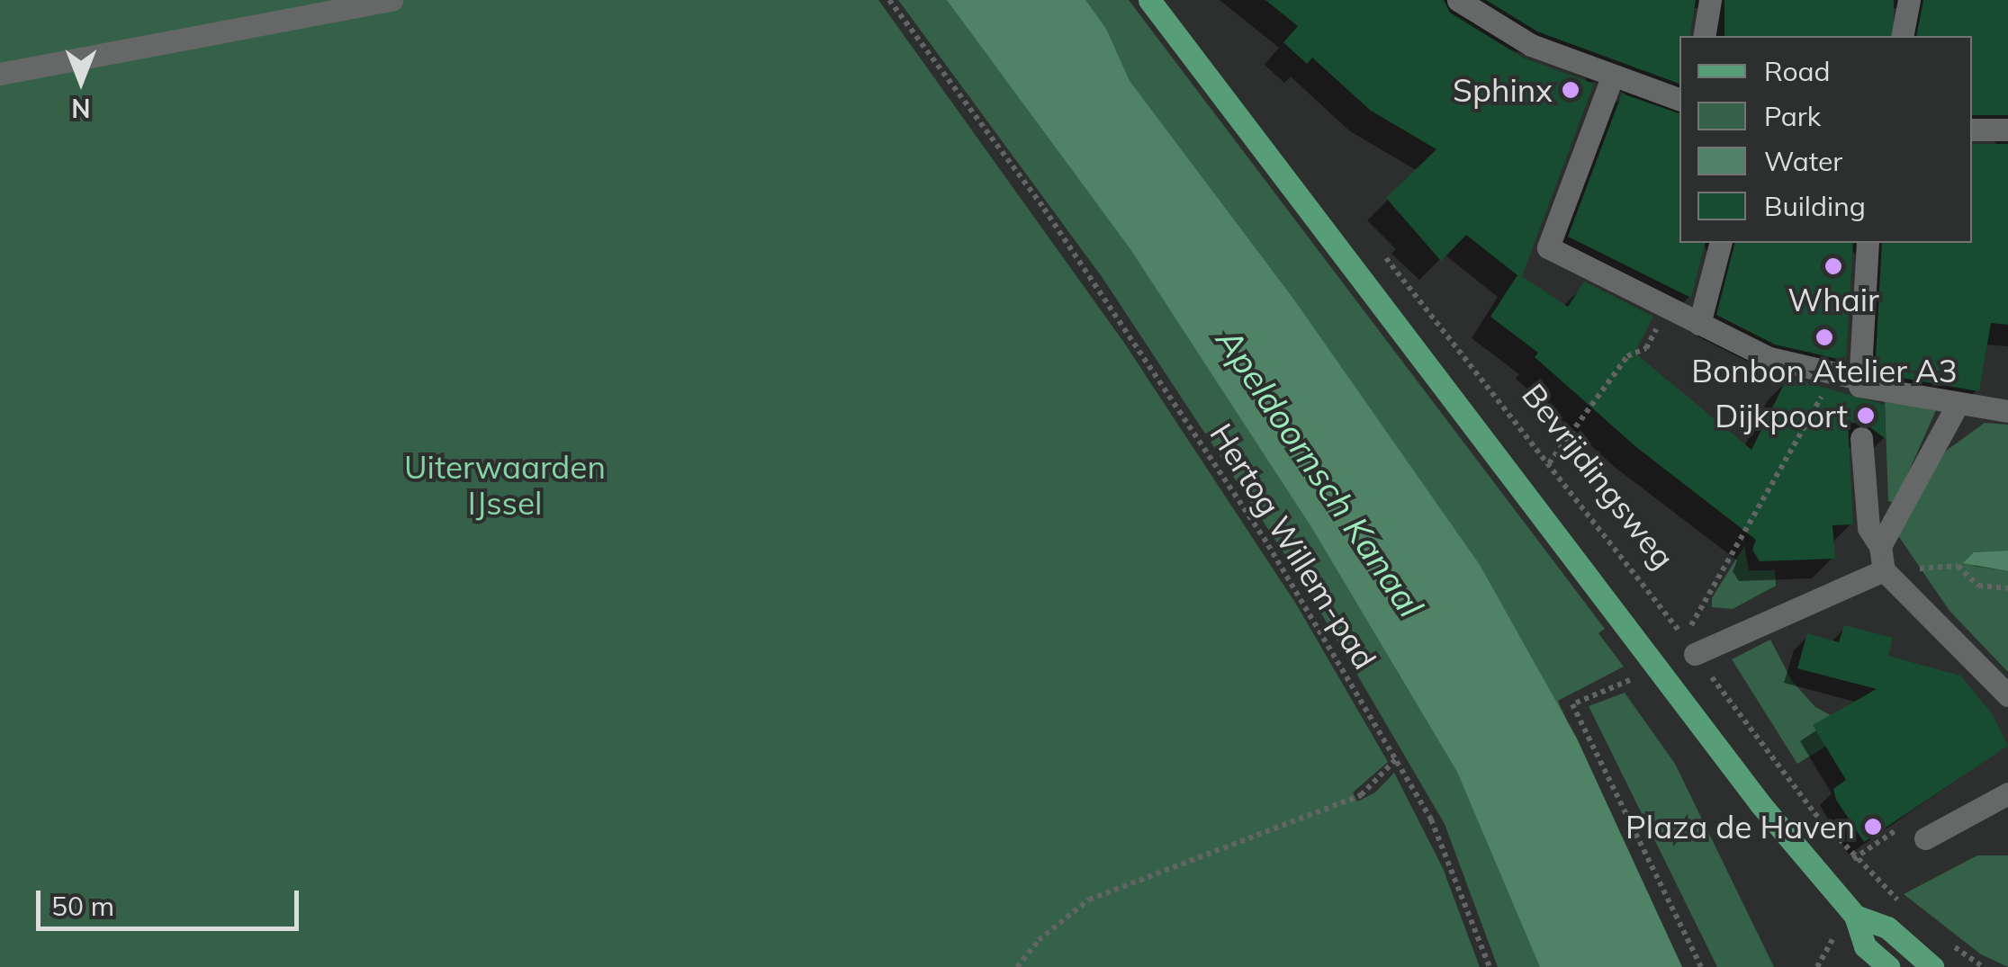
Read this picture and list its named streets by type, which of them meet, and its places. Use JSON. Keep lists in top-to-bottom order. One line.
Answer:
{"streets":{"main road":["Bevrijdingsweg"],"path":["Hertog Willem-pad"]},"water":["Apeldoornsch Kanaal"],"parks":["Uiterwaarden IJssel"],"places":["Sphinx","Whair","Bonbon Atelier A3","Dijkpoort","Plaza de Haven"],"legend":["Road","Park","Water","Building"],"scale_bar":"50 m","north":"bottom"}
